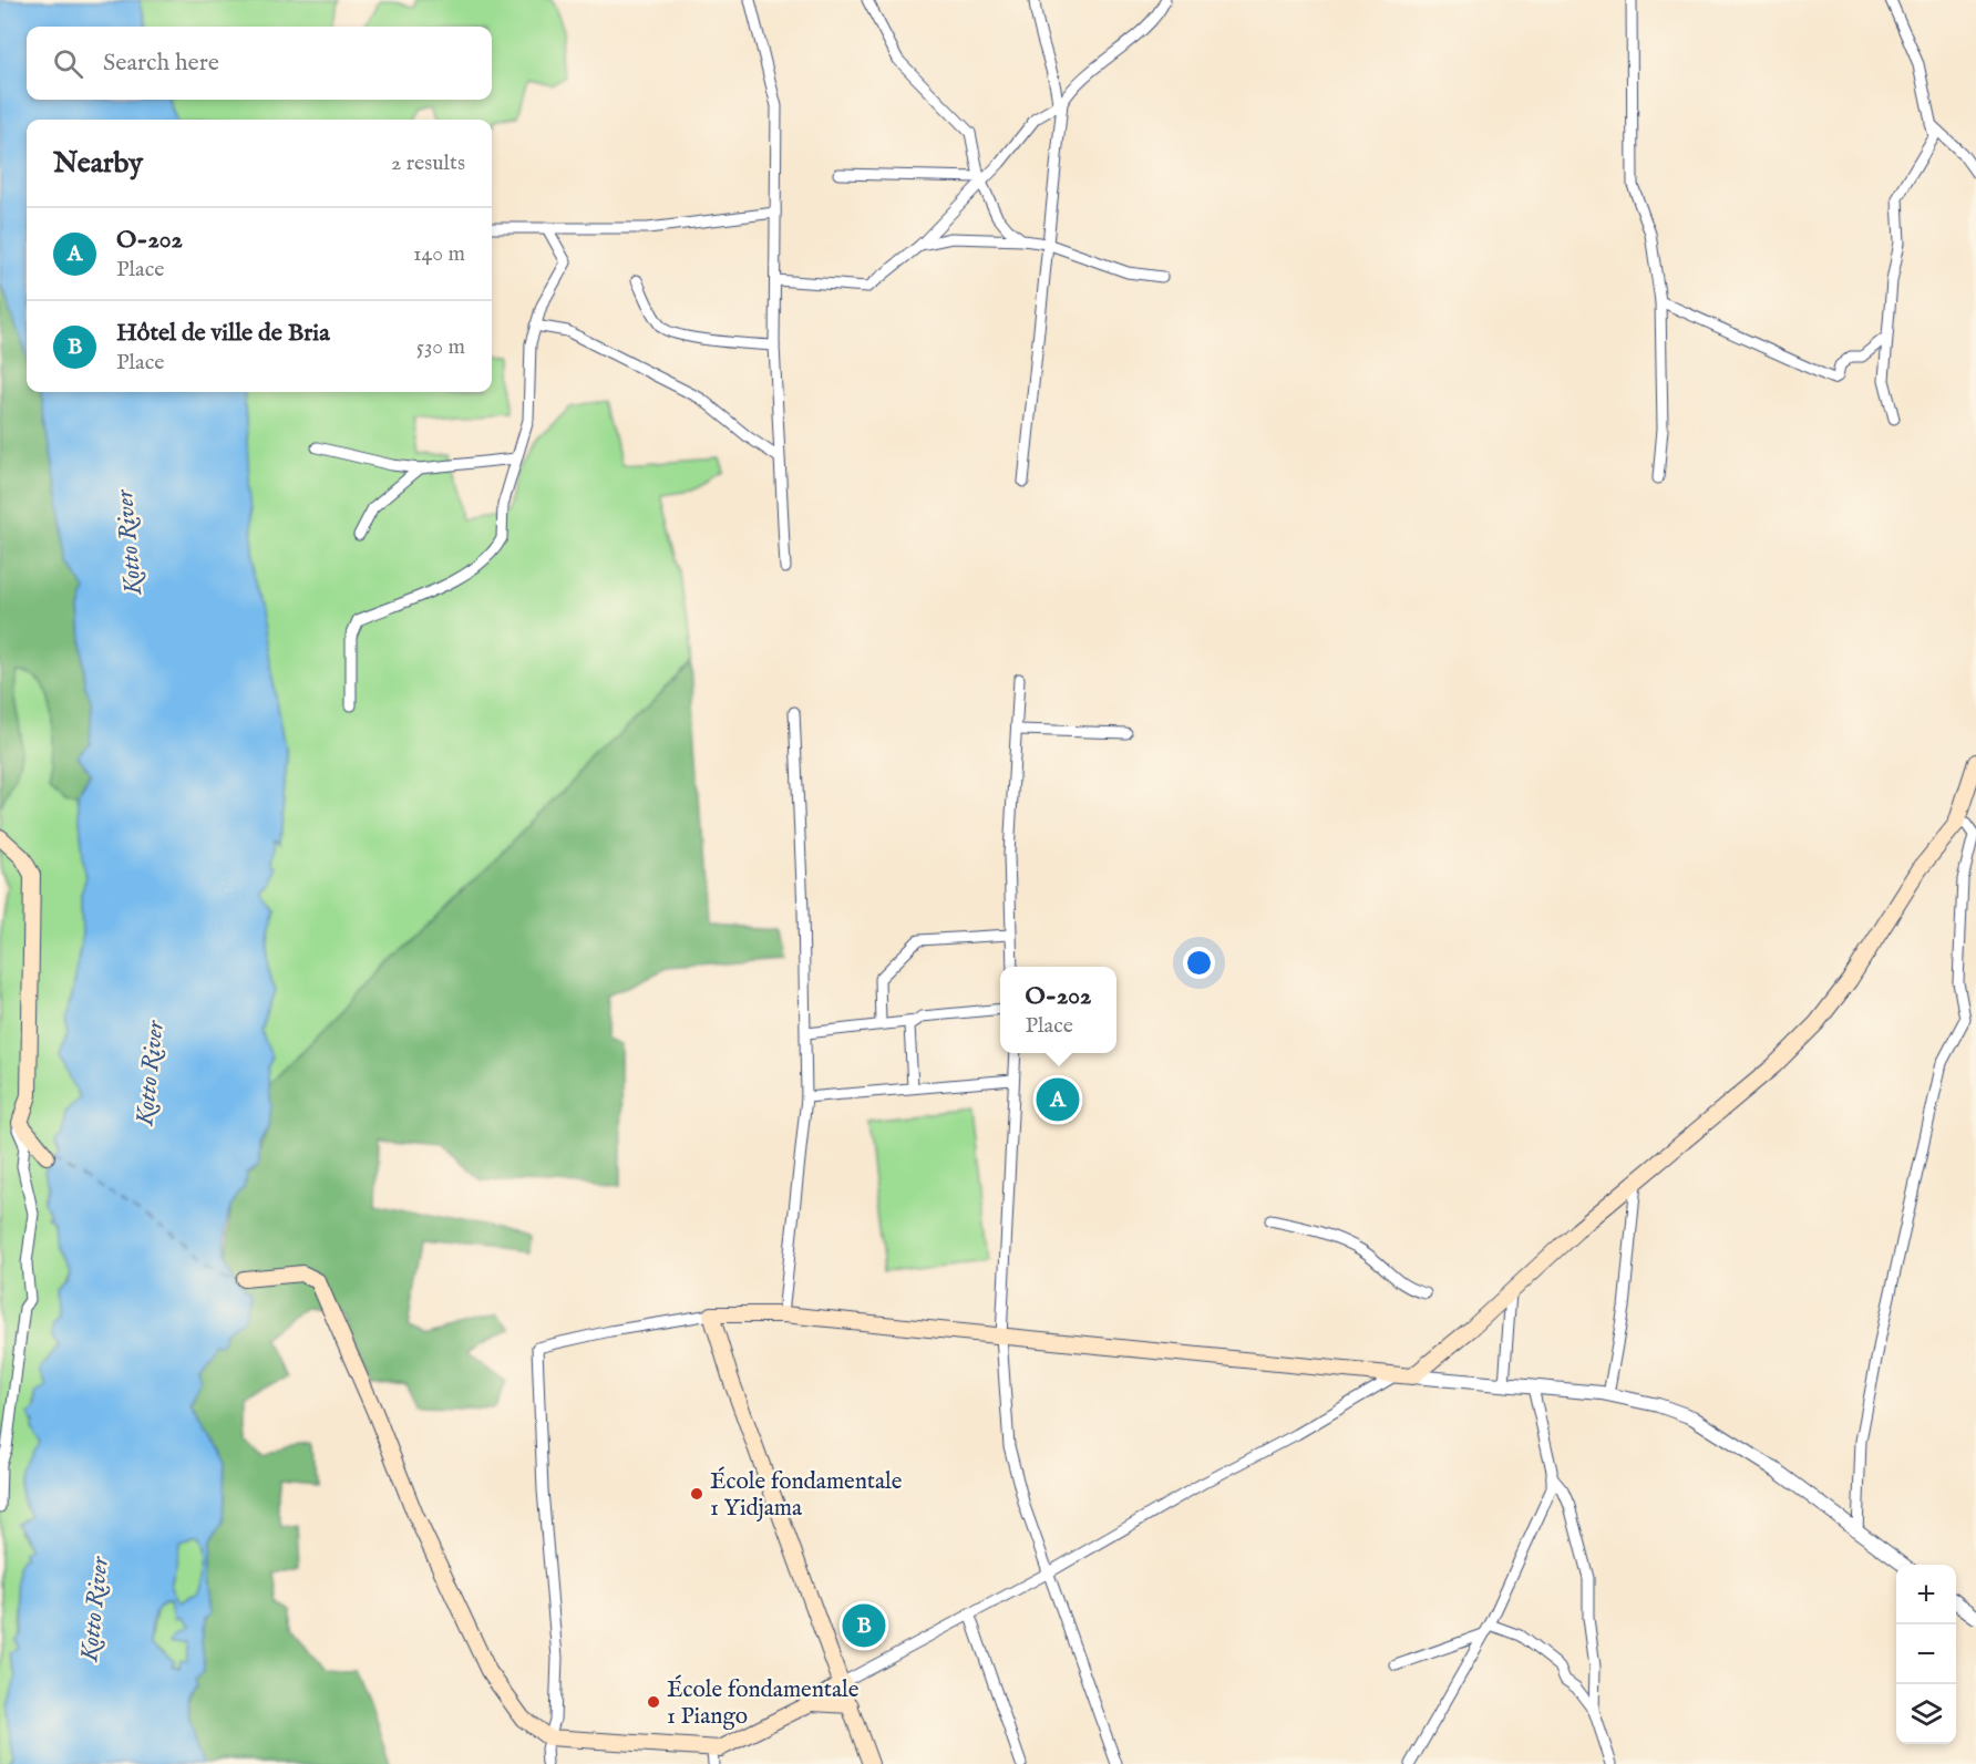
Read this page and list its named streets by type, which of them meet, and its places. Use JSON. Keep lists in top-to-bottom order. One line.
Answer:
{"water":["Kotto River"],"places":["École fondamentale 1 Yidjama","École fondamentale 1 Piango"],"page":{"search":"Search here","heading":["Nearby","2 results"],"list":[{"mark":"A","name":"O-202","note":"Place","value":"140 m"},{"mark":"B","name":"Hôtel de ville de Bria","note":"Place","value":"530 m"}],"popup":["O-202","Place"],"pins":["A","B"],"map_buttons":["+","−"]}}
